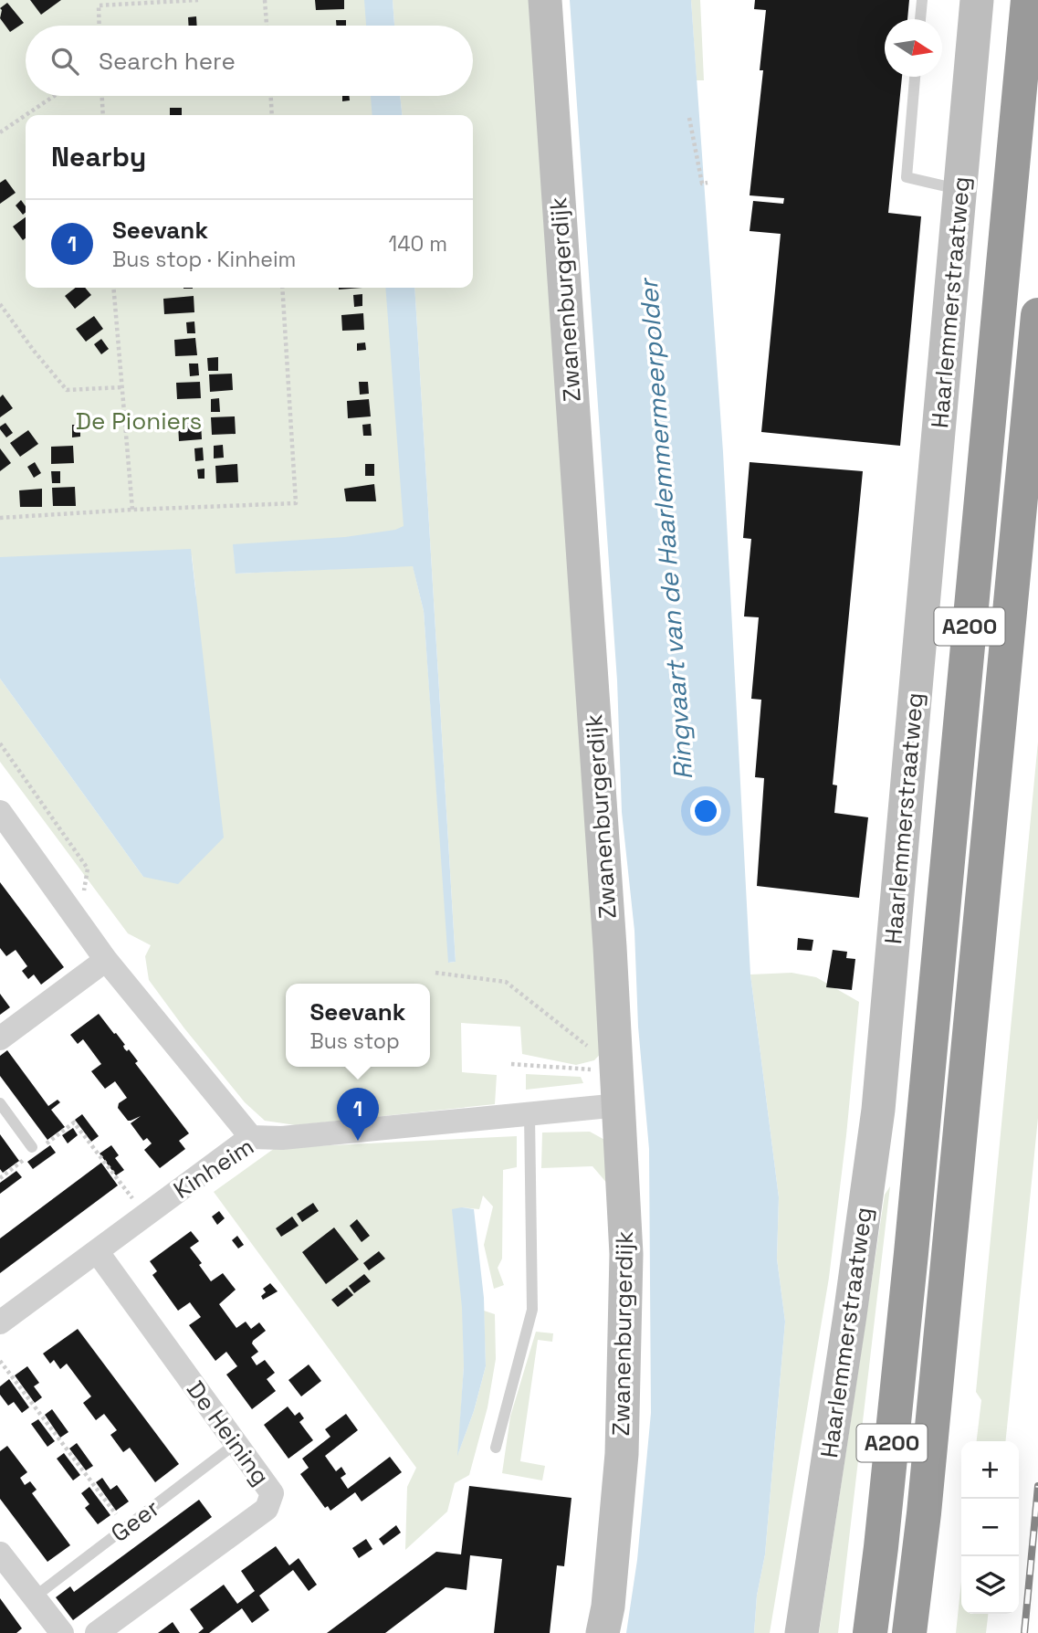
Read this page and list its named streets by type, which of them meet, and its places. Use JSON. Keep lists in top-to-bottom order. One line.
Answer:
{"streets":{"highway":["A200"],"street":["Zwanenburgerdijk","Haarlemmerstraatweg","Kinheim","De Heining"],"lane":["Geer"]},"crossings":[["Zwanenburgerdijk","Kinheim"],["Kinheim","De Heining"],["De Heining","Geer"]],"water":["Ringvaart van de Haarlemmermeerpolder"],"parks":["De Pioniers"],"north":"right","page":{"search":"Search here","heading":"Nearby","list":[{"mark":"1","name":"Seevank","note":"Bus stop · Kinheim","value":"140 m"}],"popup":["Seevank","Bus stop"],"pins":"1","map_buttons":["+","−"]}}
